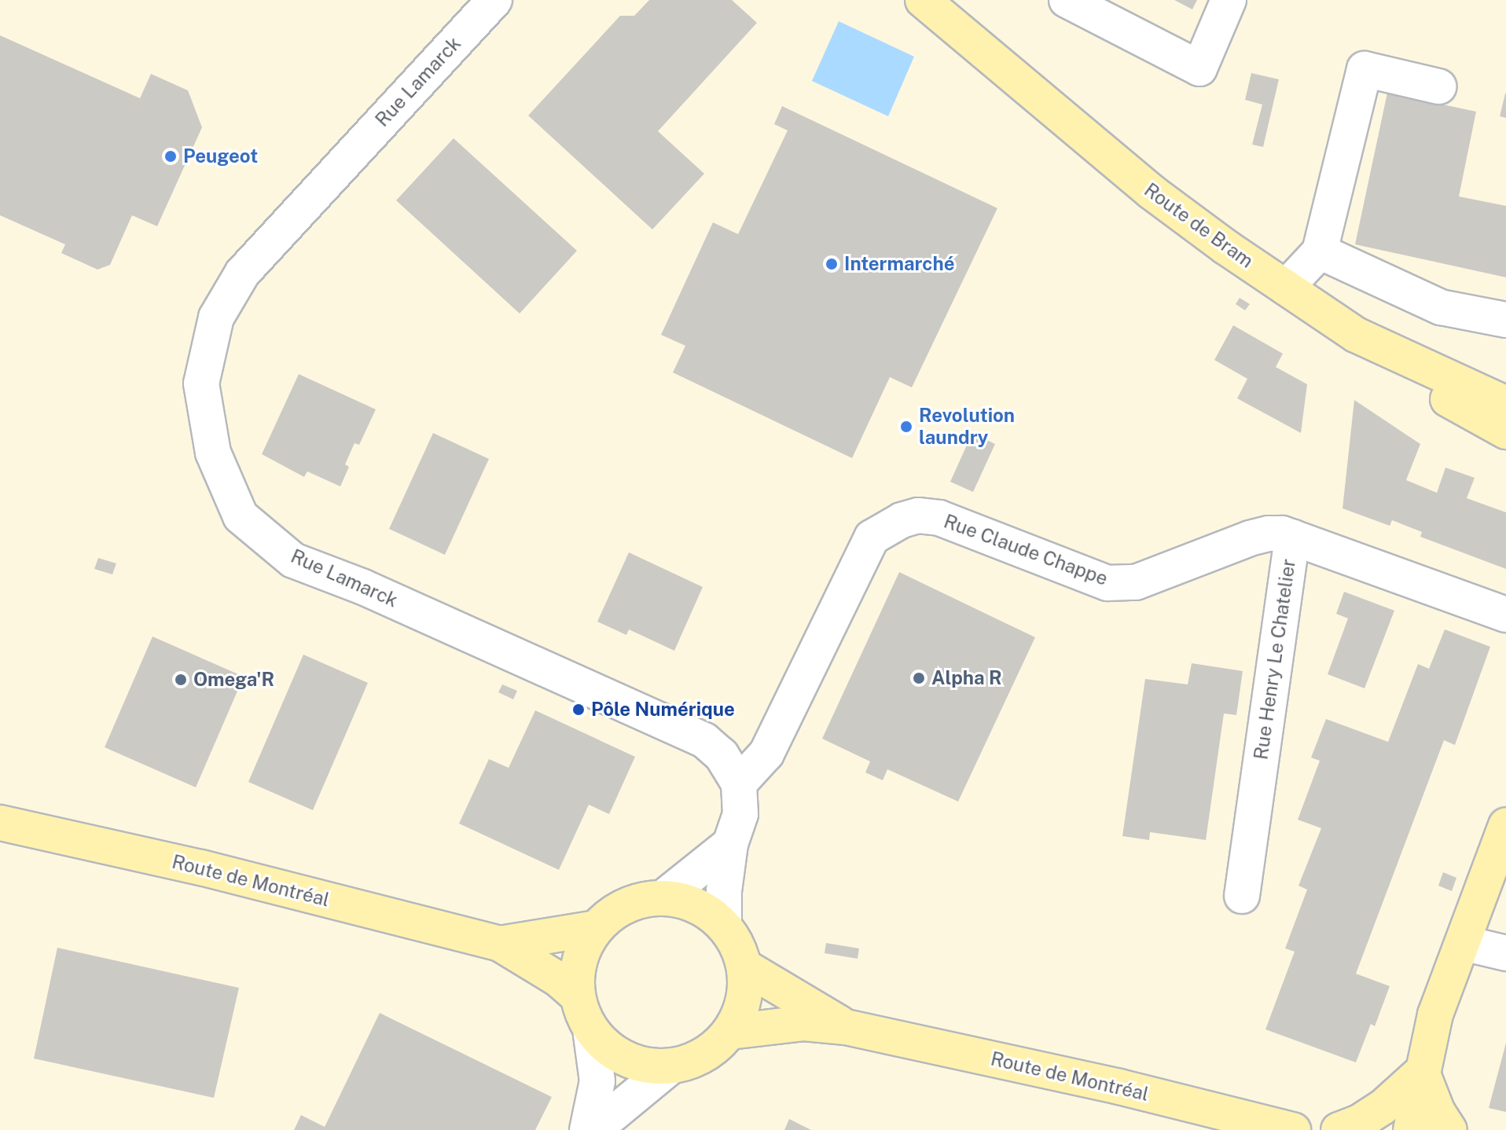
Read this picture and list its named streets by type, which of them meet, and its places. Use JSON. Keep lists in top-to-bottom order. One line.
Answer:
{"streets":{"main road":["Route de Bram","Route de Montréal"],"street":["Rue Lamarck","Rue Claude Chappe","Rue Henry Le Chatelier"]},"crossings":[["Rue Lamarck","Rue Claude Chappe"],["Rue Claude Chappe","Rue Henry Le Chatelier"]],"places":["Peugeot","Intermarché","Revolution laundry","Alpha R","Omega'R","Pôle Numérique"]}
